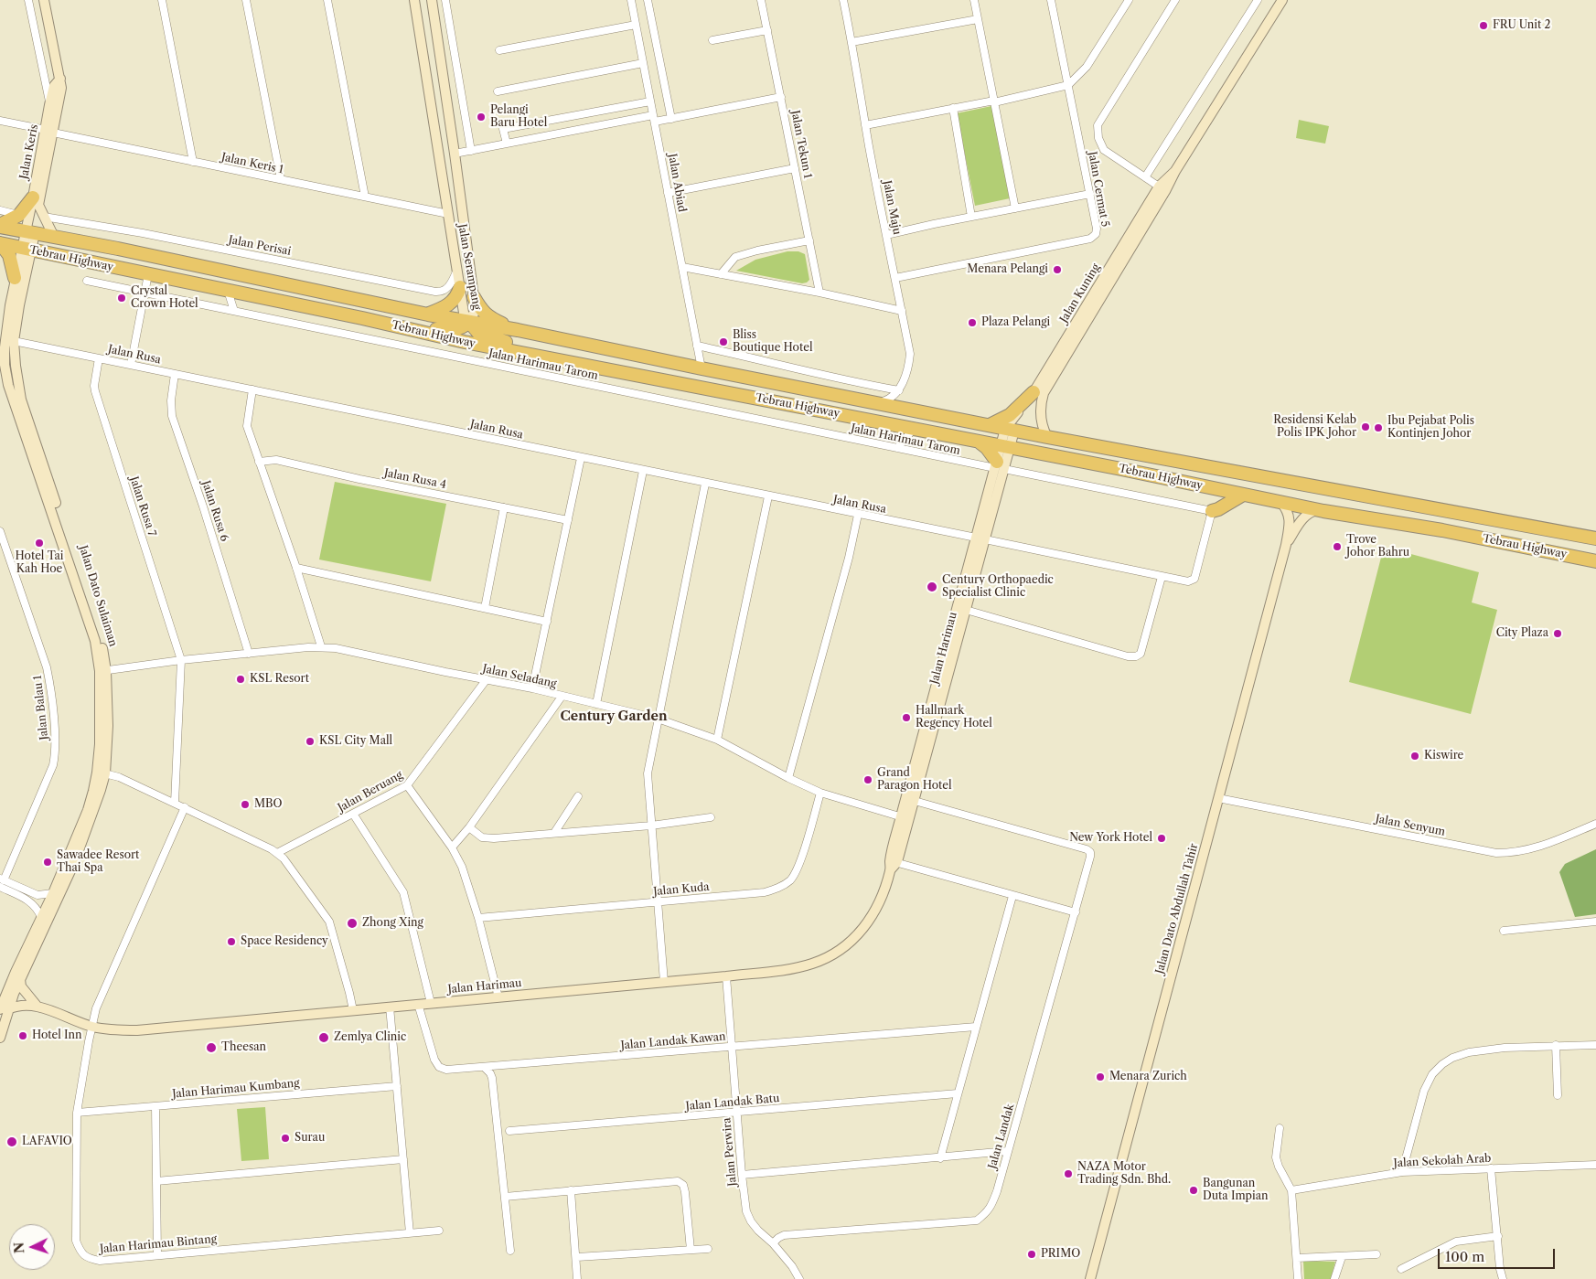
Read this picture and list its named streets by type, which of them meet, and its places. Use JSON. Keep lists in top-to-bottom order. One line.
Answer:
{"streets":{"highway":["Tebrau Highway"],"street":["Jalan Tekun 1","Jalan Keris","Jalan Keris 1","Jalan Abiad","Jalan Cermat 5","Jalan Maju","Jalan Perisai","Jalan Serampang","Jalan Kuning","Jalan Rusa","Jalan Harimau Tarom","Jalan Rusa 4","Jalan Rusa 7","Jalan Rusa 6","Jalan Dato Sulaiman","Jalan Harimau","Jalan Seladang","Jalan Balau 1","Jalan Beruang","Jalan Senyum","Jalan Kuda","Jalan Dato Abdullah Tahir","Jalan Landak Kawan","Jalan Harimau Kumbang","Jalan Landak Batu","Jalan Landak","Jalan Perwira","Jalan Sekolah Arab","Jalan Harimau Bintang"]},"crossings":[["Jalan Keris","Jalan Keris 1"],["Jalan Keris","Jalan Perisai"],["Jalan Keris","Tebrau Highway"],["Jalan Keris","Jalan Dato Sulaiman"],["Jalan Keris 1","Jalan Serampang"],["Jalan Abiad","Tebrau Highway"],["Jalan Cermat 5","Jalan Maju"],["Jalan Perisai","Jalan Serampang"],["Tebrau Highway","Jalan Serampang"],["Tebrau Highway","Jalan Kuning"],["Tebrau Highway","Jalan Dato Sulaiman"],["Tebrau Highway","Jalan Harimau"],["Tebrau Highway","Jalan Dato Abdullah Tahir"],["Jalan Kuning","Jalan Harimau"],["Jalan Rusa","Jalan Harimau Tarom"],["Jalan Rusa","Jalan Rusa 7"],["Jalan Rusa","Jalan Rusa 6"],["Jalan Rusa","Jalan Dato Sulaiman"],["Jalan Rusa","Jalan Harimau"],["Jalan Harimau Tarom","Jalan Harimau"],["Jalan Rusa 7","Jalan Seladang"],["Jalan Rusa 6","Jalan Seladang"],["Jalan Dato Sulaiman","Jalan Harimau"],["Jalan Dato Sulaiman","Jalan Seladang"],["Jalan Harimau","Jalan Seladang"],["Jalan Harimau","Jalan Landak Kawan"],["Jalan Harimau","Jalan Landak"],["Jalan Harimau","Jalan Perwira"],["Jalan Harimau","Jalan Harimau Bintang"],["Jalan Seladang","Jalan Beruang"],["Jalan Seladang","Jalan Kuda"],["Jalan Senyum","Jalan Dato Abdullah Tahir"],["Jalan Landak Kawan","Jalan Perwira"],["Jalan Harimau Kumbang","Jalan Harimau Bintang"],["Jalan Landak Batu","Jalan Perwira"],["Jalan Landak","Jalan Perwira"]],"districts":["Century Garden"],"places":["FRU Unit 2","Pelangi Baru Hotel","Menara Pelangi","Crystal Crown Hotel","Plaza Pelangi","Bliss Boutique Hotel","Residensi Kelab Polis IPK Johor","Ibu Pejabat Polis Kontinjen Johor","Hotel Tai Kah Hoe","Trove Johor Bahru","Century Orthopaedic Specialist Clinic","City Plaza","KSL Resort","Hallmark Regency Hotel","KSL City Mall","Kiswire","Grand Paragon Hotel","MBO","New York Hotel","Sawadee Resort Thai Spa","Zhong Xing","Space Residency","Hotel Inn","Zemlya Clinic","Theesan","Menara Zurich","Surau","LAFAVIO","NAZA Motor Trading Sdn. Bhd.","Bangunan Duta Impian","PRIMO"],"scale_bar":"100 m","north":"left"}
